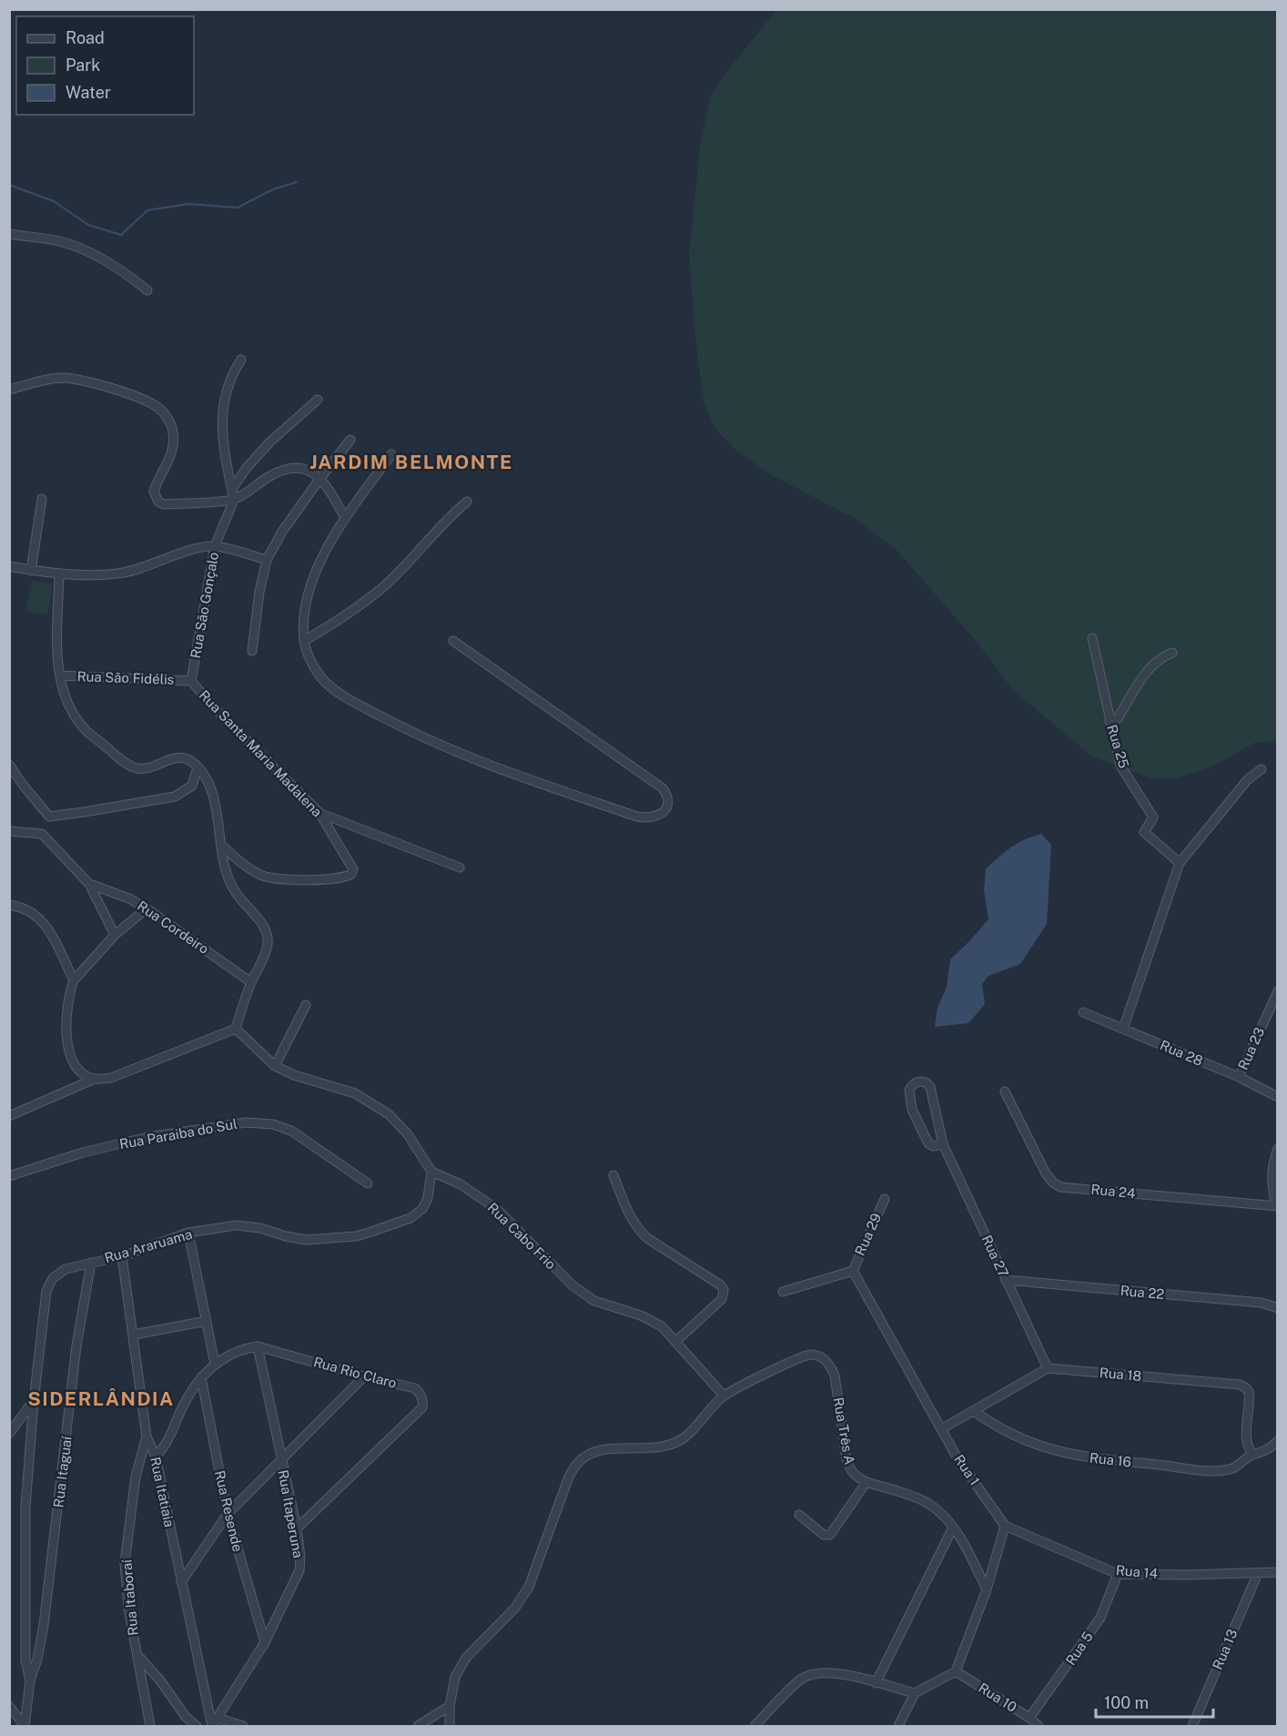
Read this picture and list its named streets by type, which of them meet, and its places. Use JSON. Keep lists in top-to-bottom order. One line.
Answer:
{"streets":{"street":["Rua São Gonçalo","Rua São Fidélis","Rua 25","Rua Santa Maria Madalena","Rua Cordeiro","Rua 23","Rua 28","Rua Paraiba do Sul","Rua 24","Rua 29","Rua Cabo Frio","Rua Araruama","Rua 27","Rua 22","Rua Rio Claro","Rua 18","Rua Três A","Rua 16","Rua 1","Rua Itaguaí","Rua Itatiaia","Rua Resende","Rua Itaperuna","Rua 14","Rua Itaboraí","Rua 5","Rua 13","Rua 10"]},"crossings":[["Rua São Gonçalo","Rua São Fidélis"],["Rua São Gonçalo","Rua Santa Maria Madalena"],["Rua São Fidélis","Rua Santa Maria Madalena"],["Rua 23","Rua 28"],["Rua 29","Rua 1"],["Rua Cabo Frio","Rua Araruama"],["Rua Cabo Frio","Rua Três A"],["Rua Araruama","Rua Itaguaí"],["Rua Araruama","Rua Itatiaia"],["Rua 27","Rua 22"],["Rua 27","Rua 18"],["Rua Rio Claro","Rua Itaperuna"],["Rua 18","Rua 16"],["Rua 1","Rua 14"],["Rua Itatiaia","Rua Itaperuna"],["Rua Itatiaia","Rua Itaboraí"],["Rua Resende","Rua Itaperuna"],["Rua 14","Rua 5"],["Rua 14","Rua 13"],["Rua 5","Rua 10"]],"districts":["JARDIM BELMONTE","SIDERLÂNDIA"],"legend":["Road","Park","Water"],"scale_bar":"100 m"}
